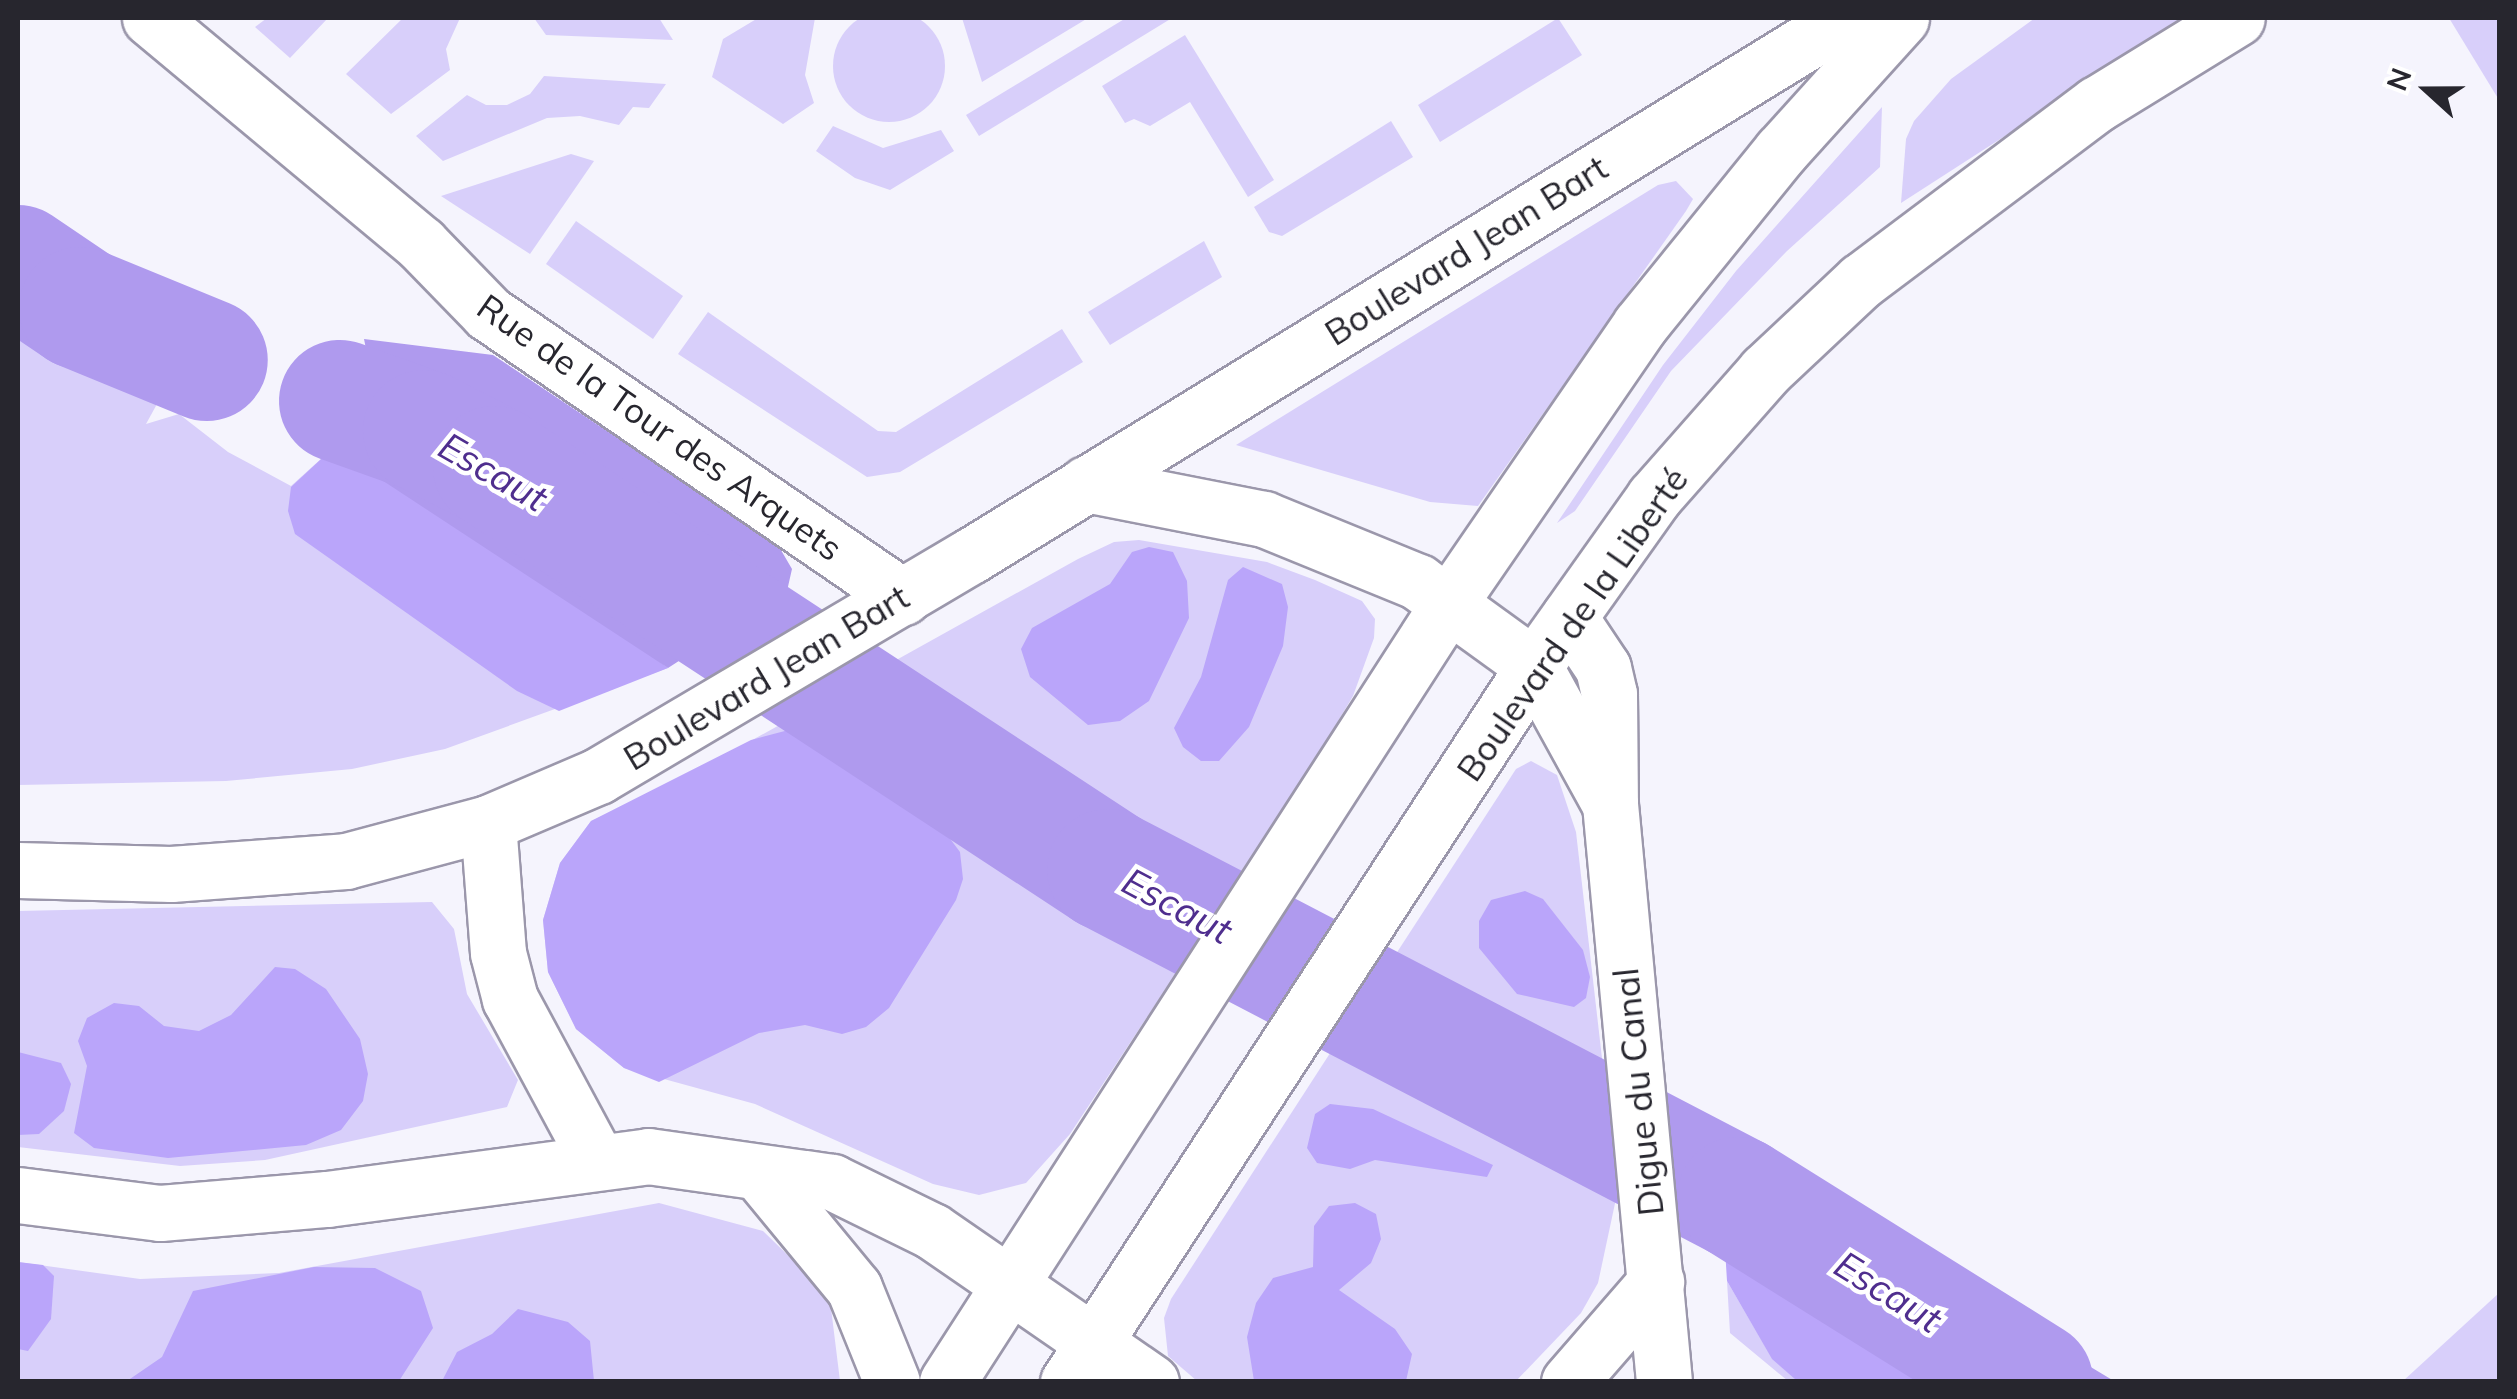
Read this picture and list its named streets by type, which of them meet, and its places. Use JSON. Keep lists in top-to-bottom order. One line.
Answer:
{"streets":{"street":["Boulevard Jean Bart","Rue de la Tour des Arquets","Boulevard de la Liberté","Digue du Canal"]},"crossings":[["Boulevard Jean Bart","Rue de la Tour des Arquets"],["Boulevard de la Liberté","Digue du Canal"]],"water":["Escaut"],"north":"left"}
